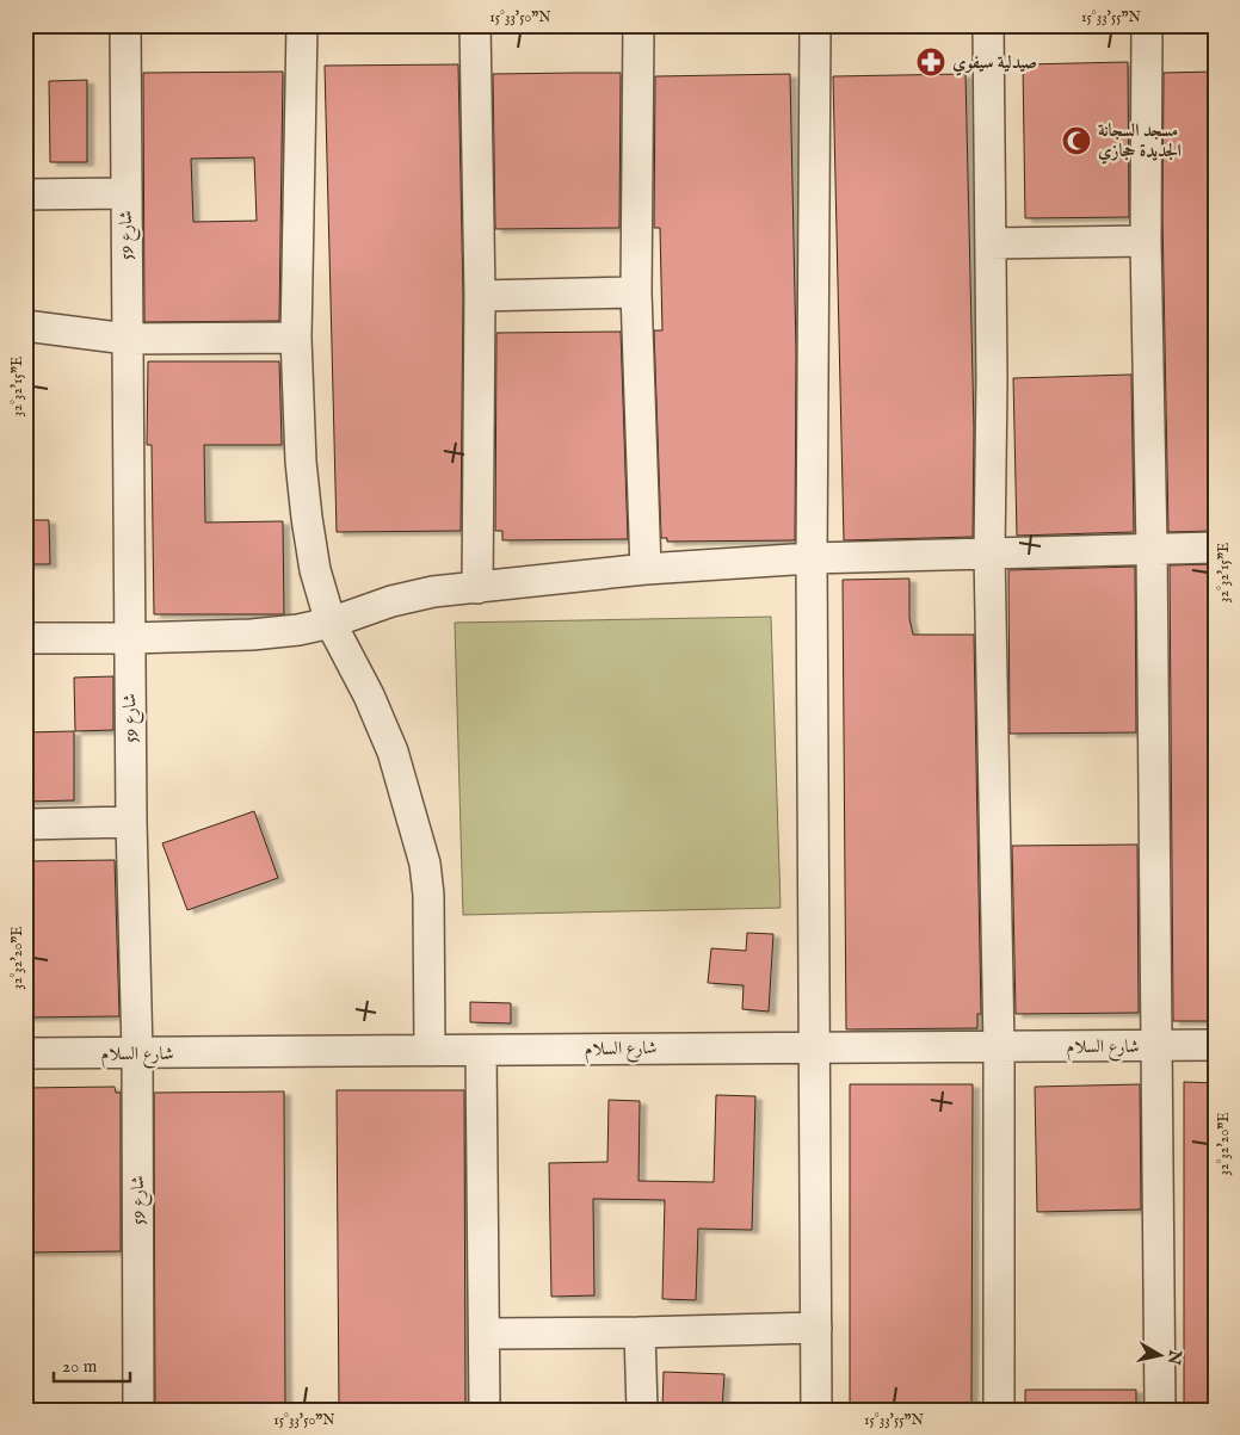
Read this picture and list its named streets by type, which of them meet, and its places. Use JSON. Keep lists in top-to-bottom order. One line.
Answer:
{"streets":{"street":["شارع 59","شارع السلام"]},"crossings":[["شارع 59","شارع السلام"]],"places":{"pharmacy":["صيدلية سيفوي"],"mosque":["مسجد السجانة الجديدة حجازي"]},"scale_bar":"20 m","north":"right","coordinates":["15°33'50\"N","15°33'55\"N","32°32'15\"E","32°32'20\"E"]}
